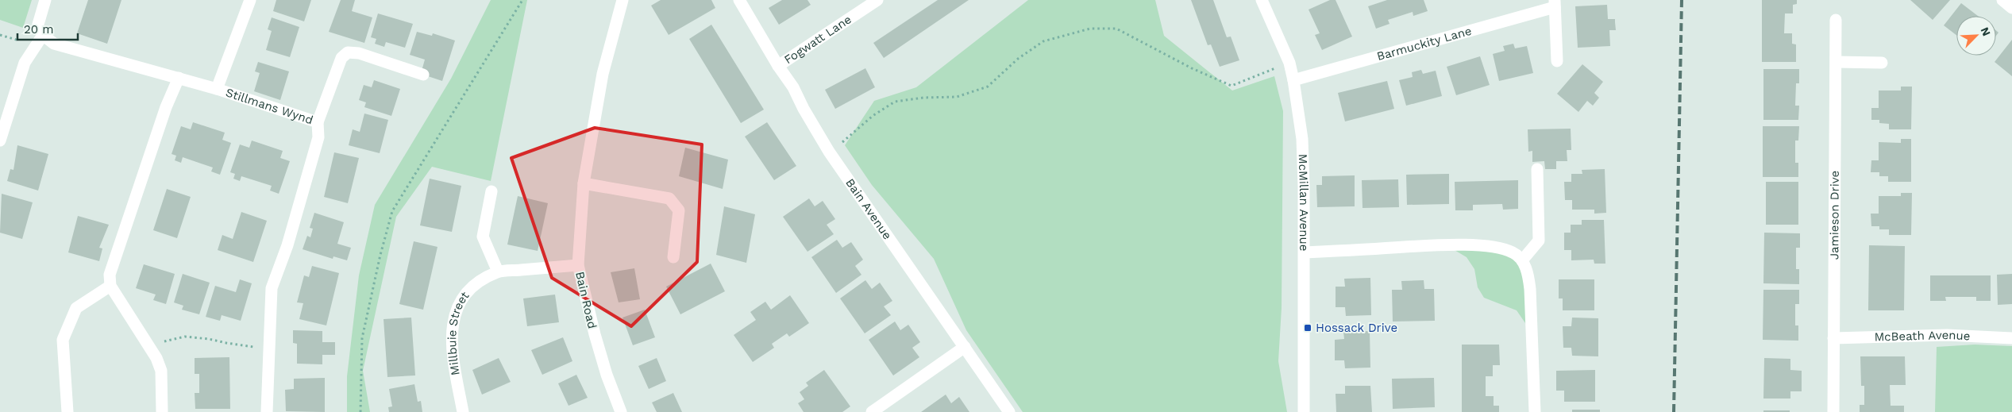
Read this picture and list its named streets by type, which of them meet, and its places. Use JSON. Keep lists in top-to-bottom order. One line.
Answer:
{"streets":{"street":["Fogwatt Lane","Barmuckity Lane","Stillmans Wynd","McMillan Avenue","Bain Avenue","Jamieson Drive","Bain Road","Millbuie Street","McBeath Avenue"]},"crossings":[["Fogwatt Lane","Bain Avenue"],["Barmuckity Lane","McMillan Avenue"],["Jamieson Drive","McBeath Avenue"],["Bain Road","Millbuie Street"]],"places":{"transit":["Hossack Drive"]},"scale_bar":"20 m","north":"top right"}
